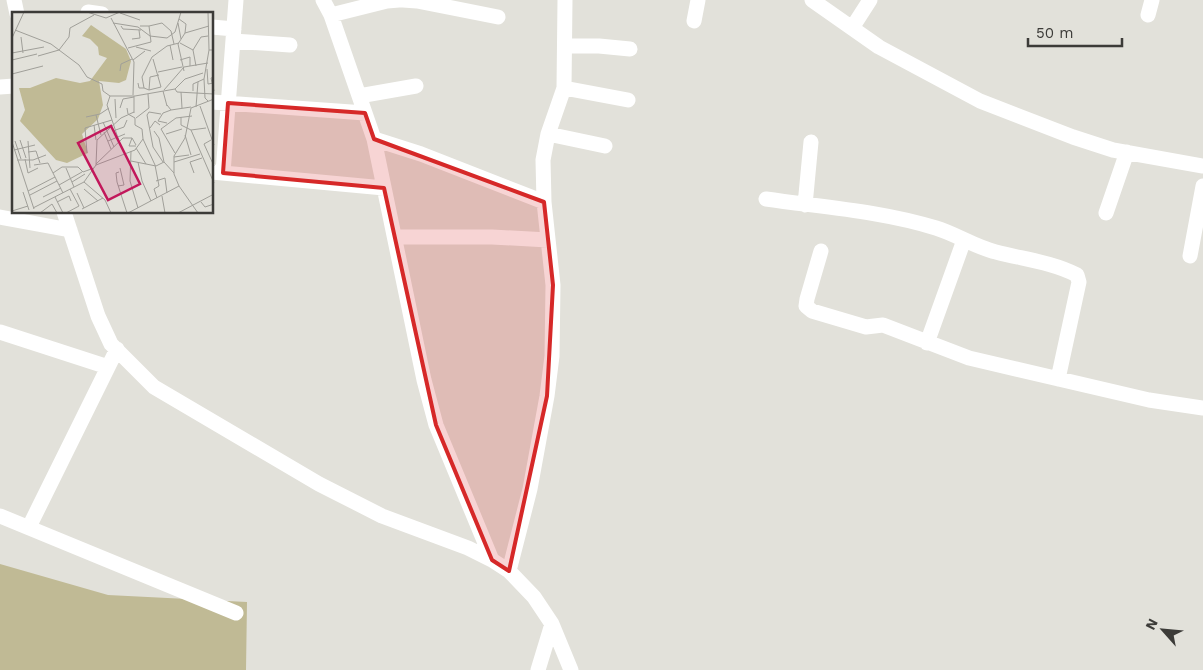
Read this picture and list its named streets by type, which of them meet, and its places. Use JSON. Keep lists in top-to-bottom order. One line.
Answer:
{"scale_bar":"50 m","north":"top left"}
